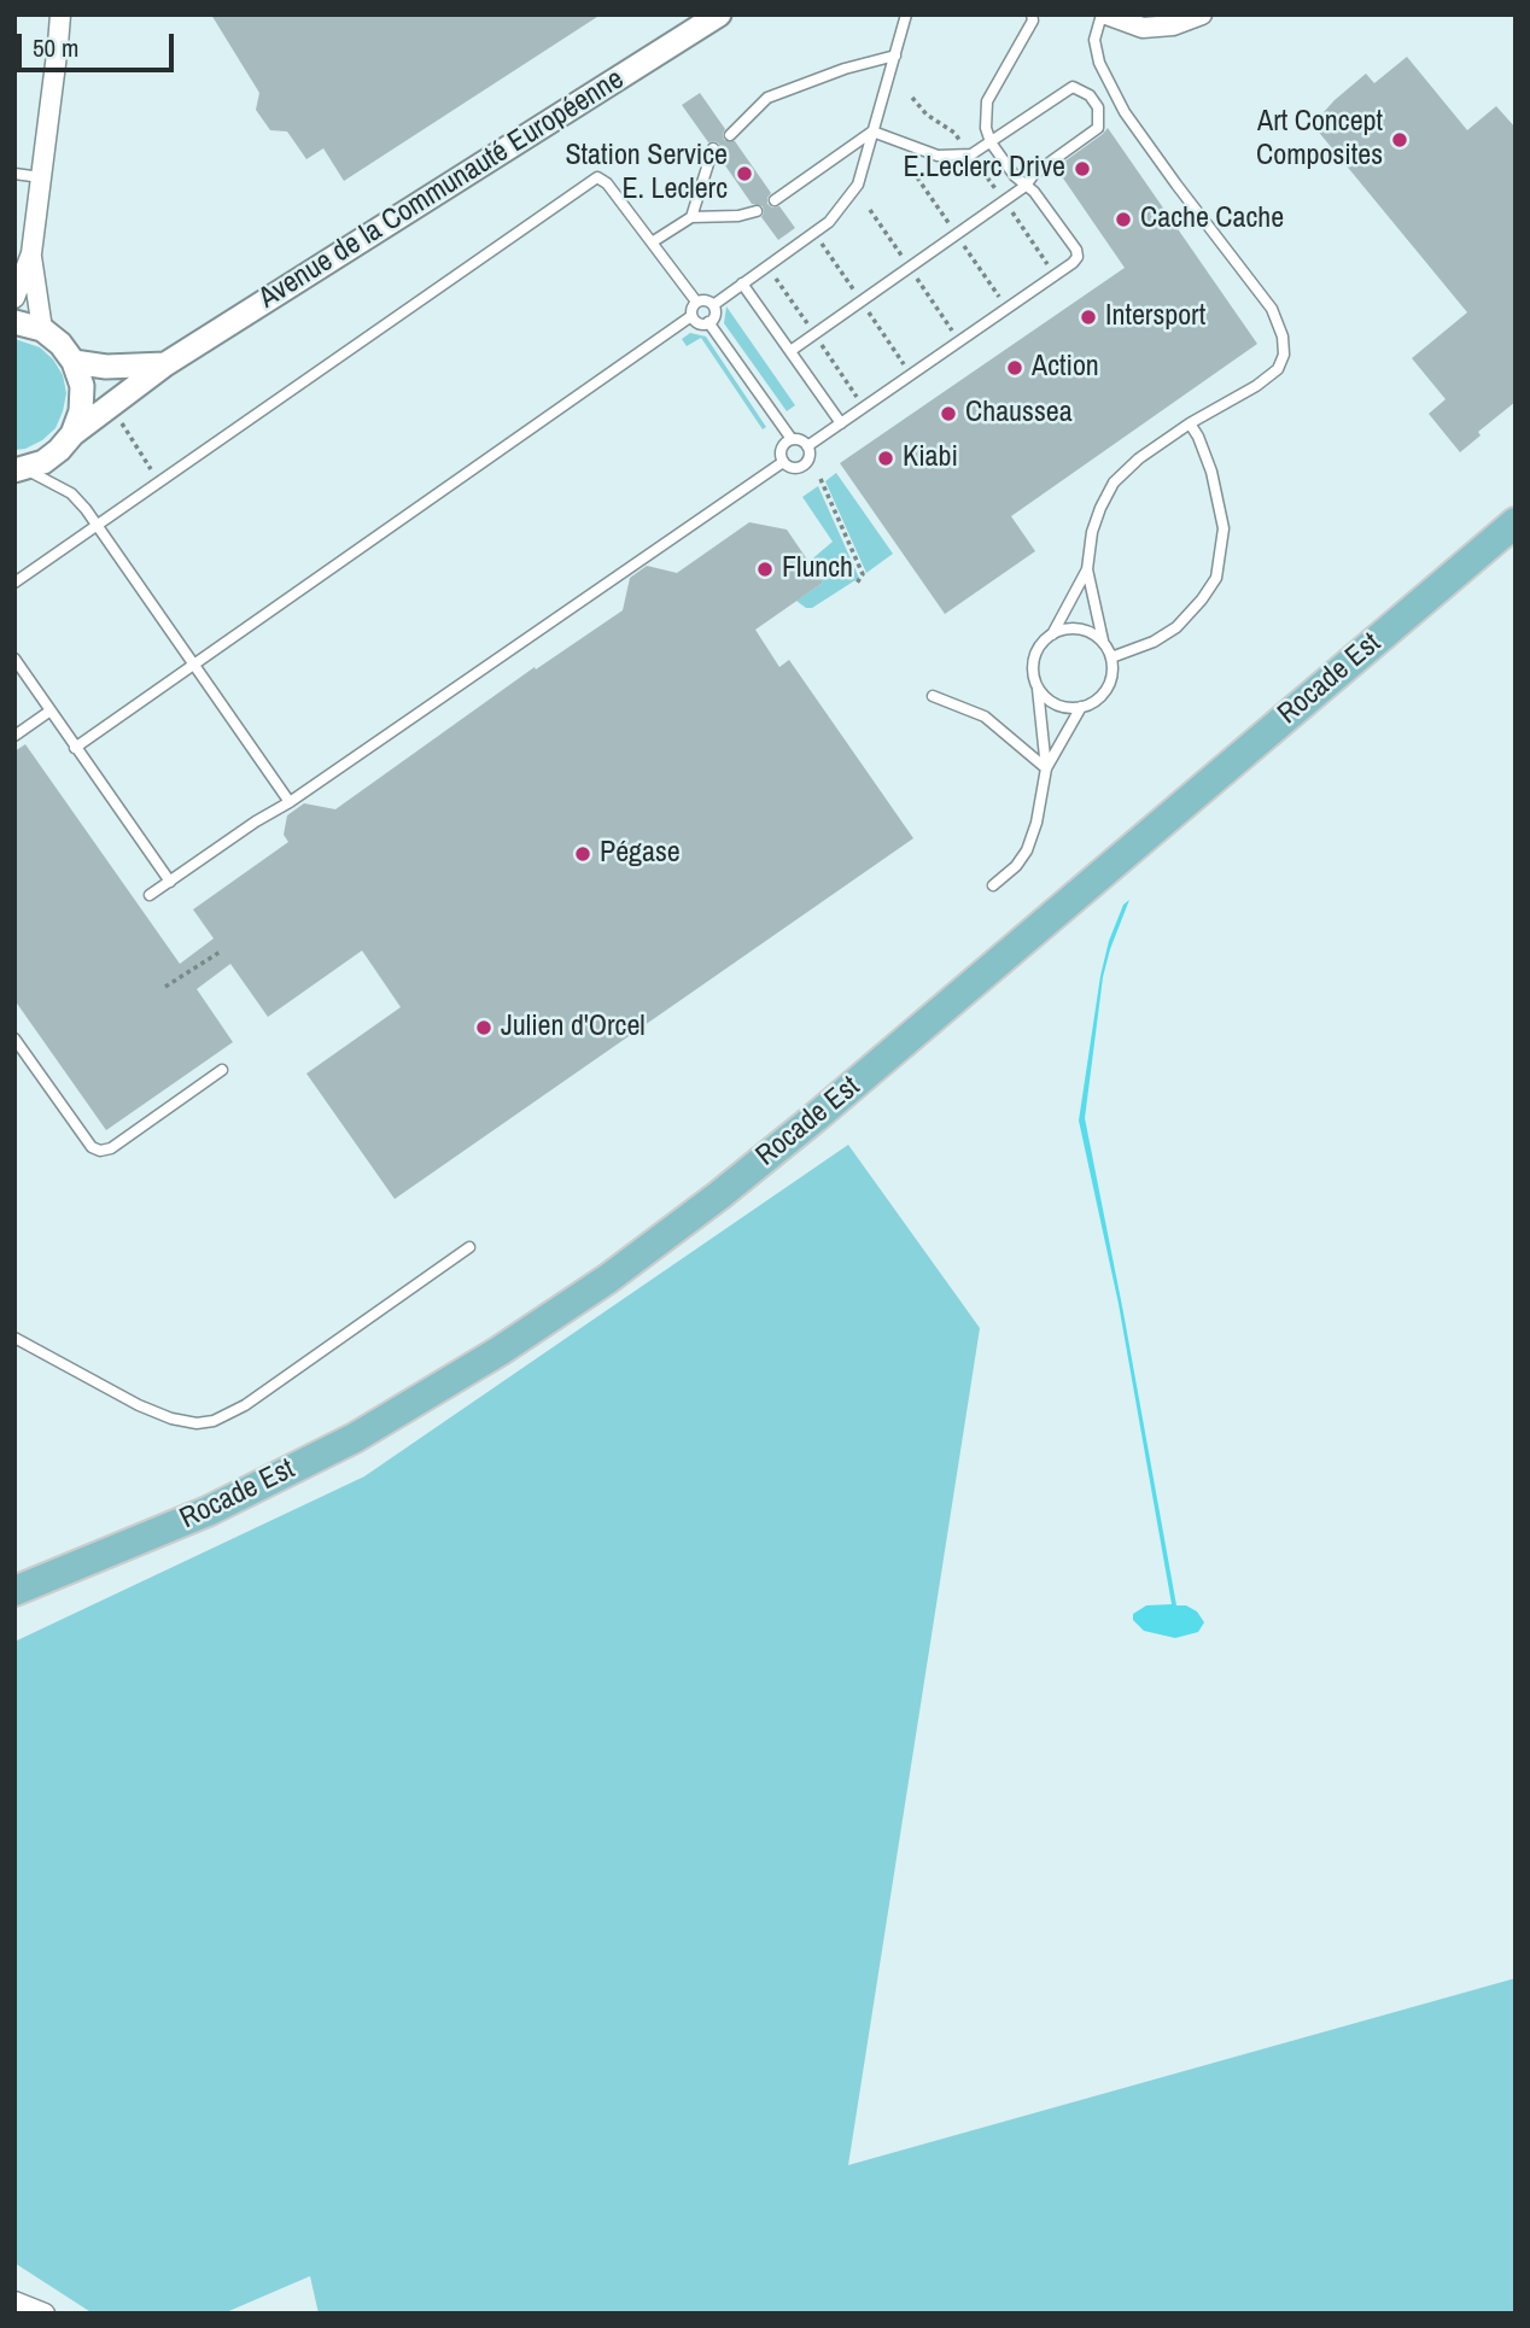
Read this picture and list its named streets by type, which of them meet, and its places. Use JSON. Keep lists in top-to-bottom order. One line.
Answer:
{"streets":{"main road":["Rocade Est"],"street":["Avenue de la Communauté Européenne"]},"places":["Art Concept Composites","E.Leclerc Drive","Station Service E. Leclerc","Cache Cache","Intersport","Action","Chaussea","Kiabi","Flunch","Pégase","Julien d'Orcel"],"scale_bar":"50 m"}
